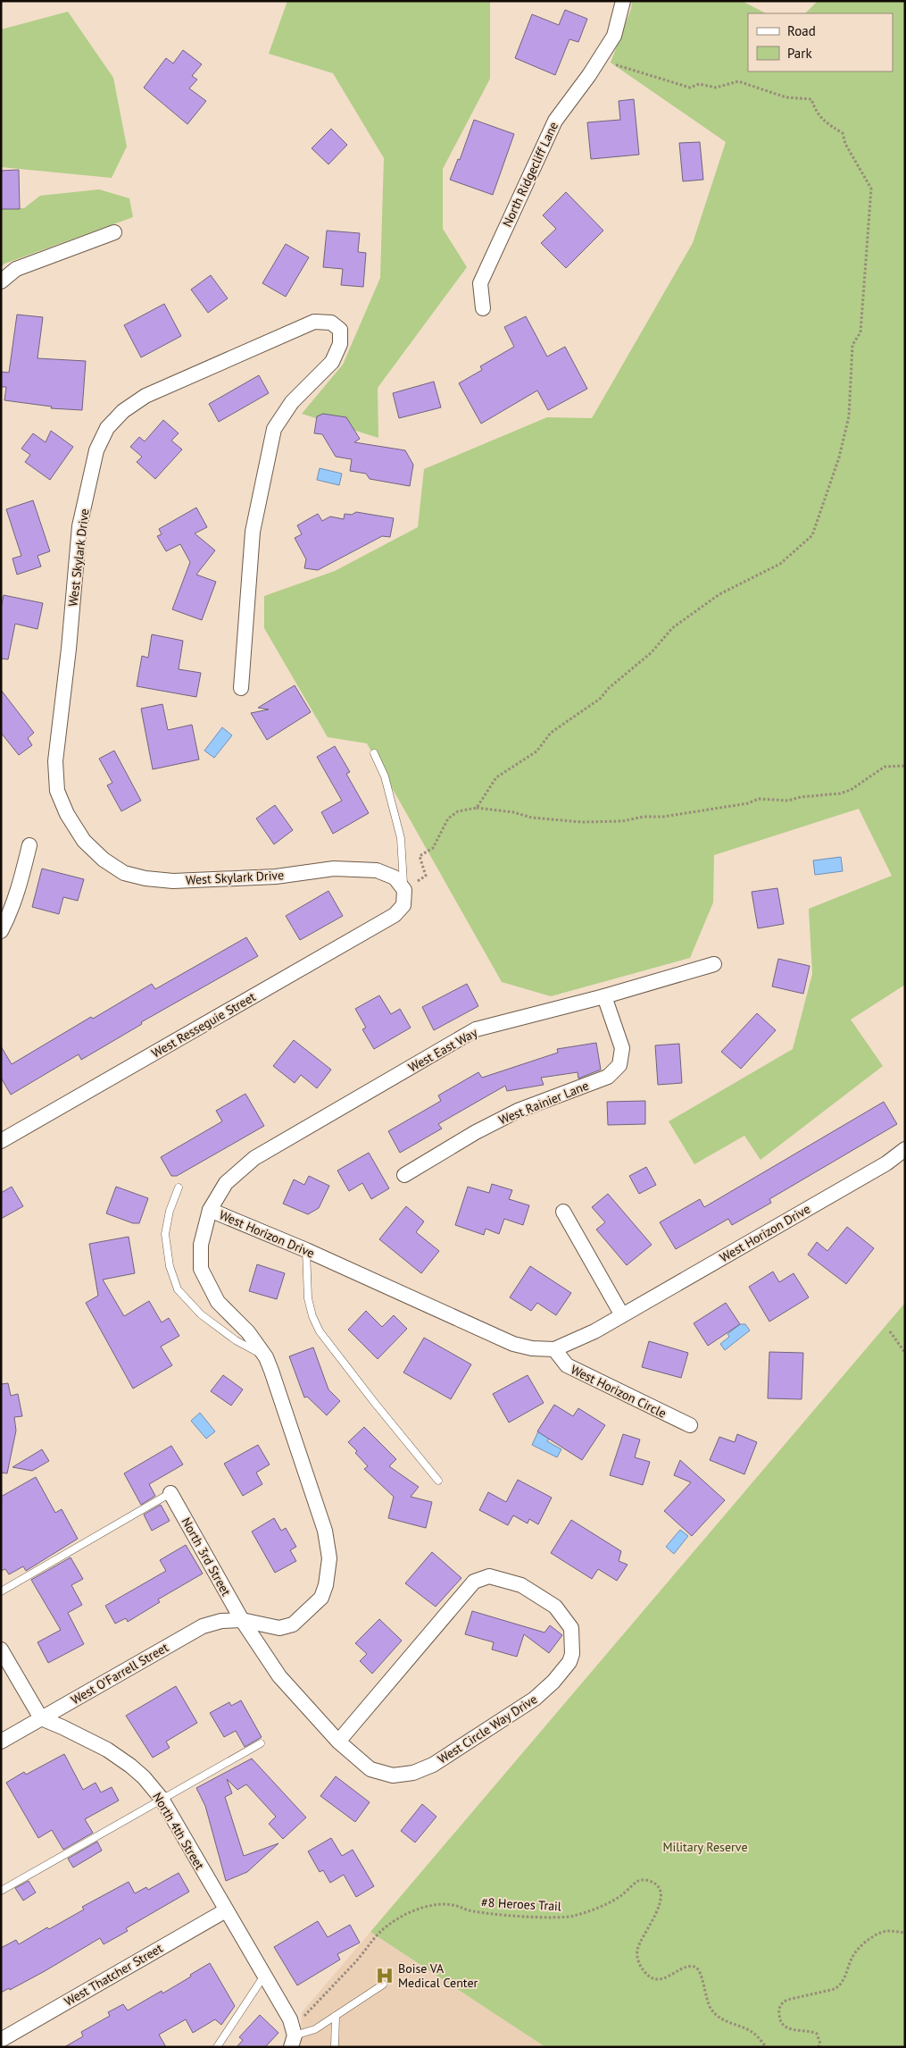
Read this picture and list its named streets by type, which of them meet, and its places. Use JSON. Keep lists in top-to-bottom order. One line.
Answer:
{"streets":{"street":["North Ridgecliff Lane","West Skylark Drive","West Resseguie Street","West East Way","West Rainier Lane","West Horizon Drive","West Horizon Circle","North 3rd Street","West O'Farrell Street","West Circle Way Drive","North 4th Street","West Thatcher Street"],"path":["#8 Heroes Trail"]},"crossings":[["West Skylark Drive","West Resseguie Street"],["West East Way","West Rainier Lane"],["West East Way","West Horizon Drive"],["West Horizon Drive","West Horizon Circle"],["West Horizon Drive","North 3rd Street"],["West Horizon Drive","West O'Farrell Street"],["West Horizon Drive","West Circle Way Drive"],["North 3rd Street","West O'Farrell Street"],["North 3rd Street","West Circle Way Drive"],["West O'Farrell Street","West Circle Way Drive"],["West O'Farrell Street","North 4th Street"],["North 4th Street","#8 Heroes Trail"],["North 4th Street","West Thatcher Street"]],"parks":["Military Reserve"],"places":{"hospital":["Boise VA Medical Center"]},"legend":["Road","Park"]}
